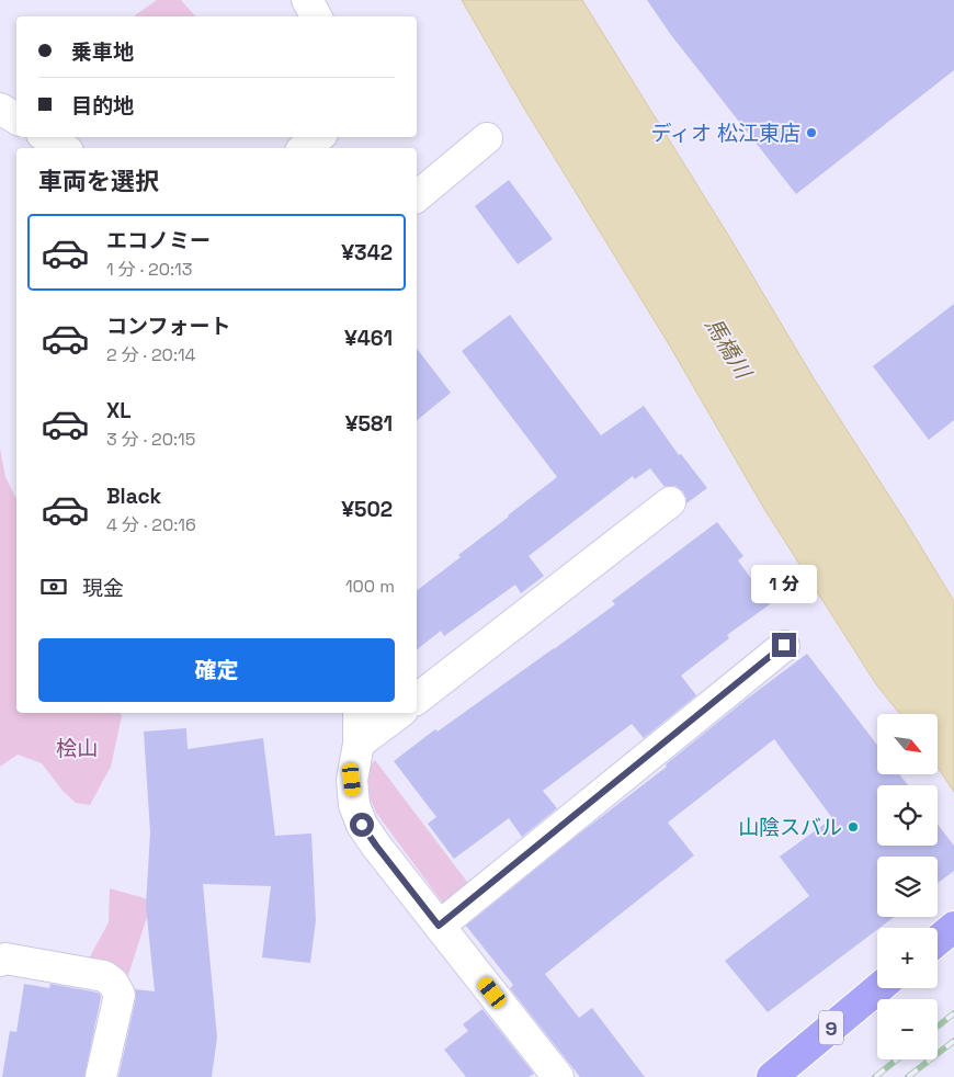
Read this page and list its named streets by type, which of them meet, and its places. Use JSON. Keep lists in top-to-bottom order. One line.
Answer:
{"streets":{"highway":["9"]},"water":["馬橋川"],"parks":["桧山"],"places":["ディオ 松江東店","山陰スバル"],"north":"bottom right","page":{"banner":["乗車地","目的地"],"heading":"車両を選択","list":[{"name":"エコノミー","note":"1 分 · 20:13","value":"¥342"},{"name":"コンフォート","note":"2 分 · 20:14","value":"¥461"},{"name":"XL","note":"3 分 · 20:15","value":"¥581"},{"name":"Black","note":"4 分 · 20:16","value":"¥502"}],"pay":["現金","100 m"],"bubble":"1 分","buttons":"確定","map_buttons":["+","−"]}}
